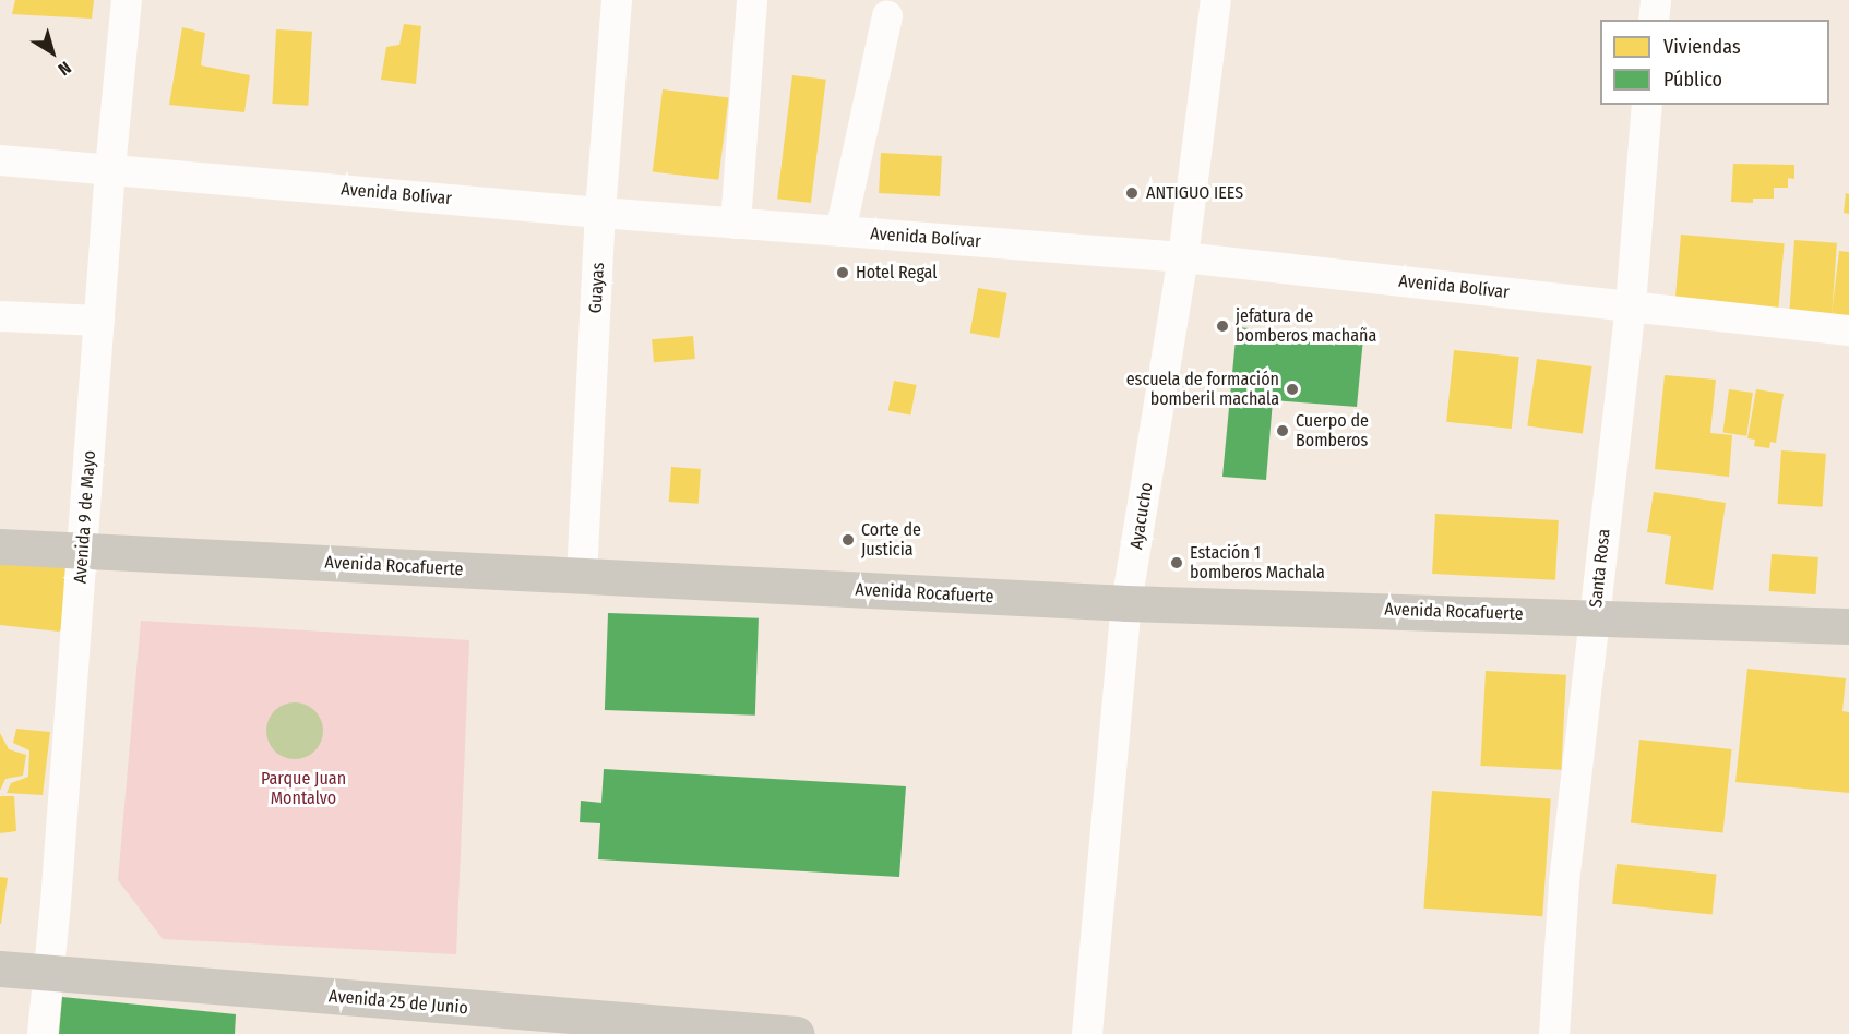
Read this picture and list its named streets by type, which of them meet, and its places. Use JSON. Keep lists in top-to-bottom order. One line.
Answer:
{"streets":{"main road":["Avenida Rocafuerte","Avenida 25 de Junio"],"street":["Avenida Bolívar","Guayas","Ayacucho","Avenida 9 de Mayo","Santa Rosa"]},"crossings":[["Avenida Bolívar","Guayas"],["Avenida Bolívar","Ayacucho"],["Avenida Bolívar","Avenida 9 de Mayo"],["Avenida Bolívar","Santa Rosa"],["Guayas","Avenida Rocafuerte"],["Ayacucho","Avenida Rocafuerte"],["Avenida 9 de Mayo","Avenida Rocafuerte"],["Avenida 9 de Mayo","Avenida 25 de Junio"],["Avenida Rocafuerte","Santa Rosa"]],"parks":["Parque Juan Montalvo"],"places":["ANTIGUO IEES","Hotel Regal","jefatura de bomberos machaña","escuela de formación bomberil machala","Cuerpo de Bomberos","Corte de Justicia","Estación 1 bomberos Machala"],"legend":["Viviendas","Público"],"north":"bottom right"}
